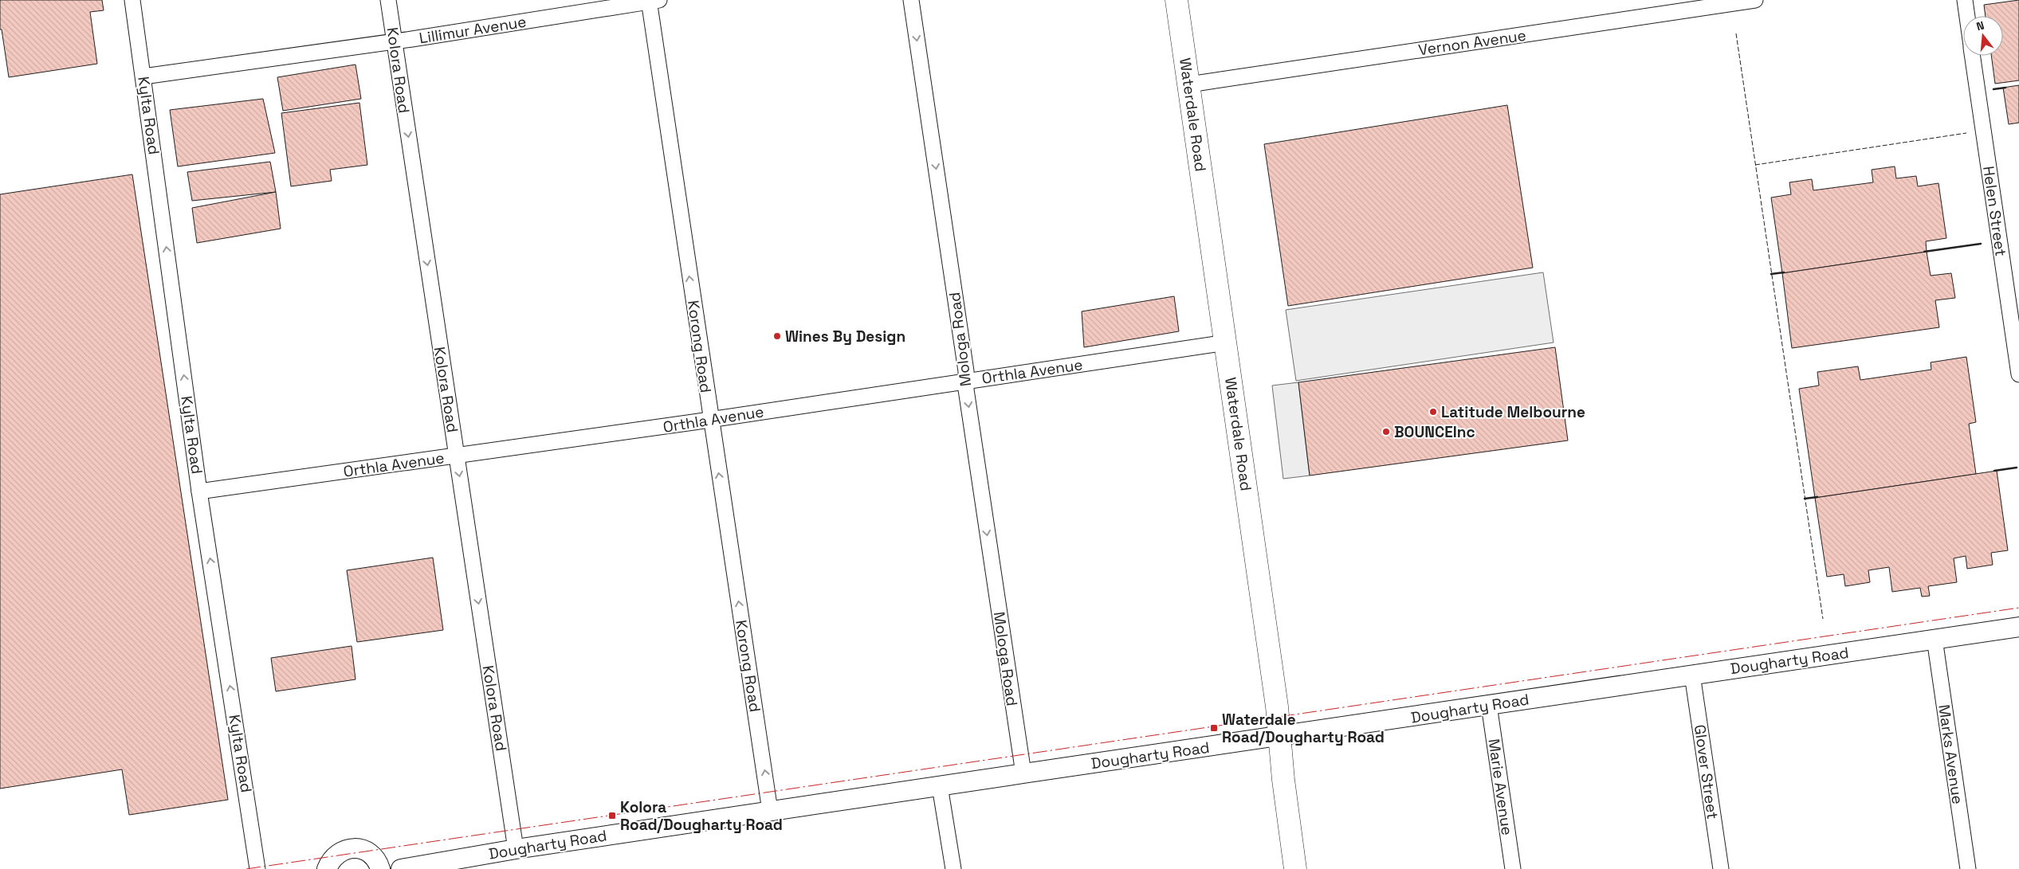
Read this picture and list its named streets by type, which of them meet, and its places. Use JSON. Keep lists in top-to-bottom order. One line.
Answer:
{"streets":{"main road":["Waterdale Road"],"street":["Lillimur Avenue","Vernon Avenue","Kolora Road","Kylta Road","Helen Street","Mologa Road","Korong Road","Orthla Avenue","Dougharty Road","Marks Avenue","Glover Street","Marie Avenue"]},"crossings":[["Lillimur Avenue","Kolora Road"],["Lillimur Avenue","Kylta Road"],["Lillimur Avenue","Korong Road"],["Vernon Avenue","Waterdale Road"],["Kolora Road","Orthla Avenue"],["Kolora Road","Dougharty Road"],["Waterdale Road","Orthla Avenue"],["Waterdale Road","Dougharty Road"],["Kylta Road","Orthla Avenue"],["Mologa Road","Orthla Avenue"],["Mologa Road","Dougharty Road"],["Korong Road","Orthla Avenue"],["Korong Road","Dougharty Road"],["Dougharty Road","Marks Avenue"],["Dougharty Road","Glover Street"],["Dougharty Road","Marie Avenue"]],"one_way":["Kolora Road","Kylta Road","Mologa Road","Korong Road"],"places":{"other":["Wines By Design","Latitude Melbourne","BOUNCEInc"],"transit":["Waterdale Road/Dougharty Road","Kolora Road/Dougharty Road"]},"north":"top"}
